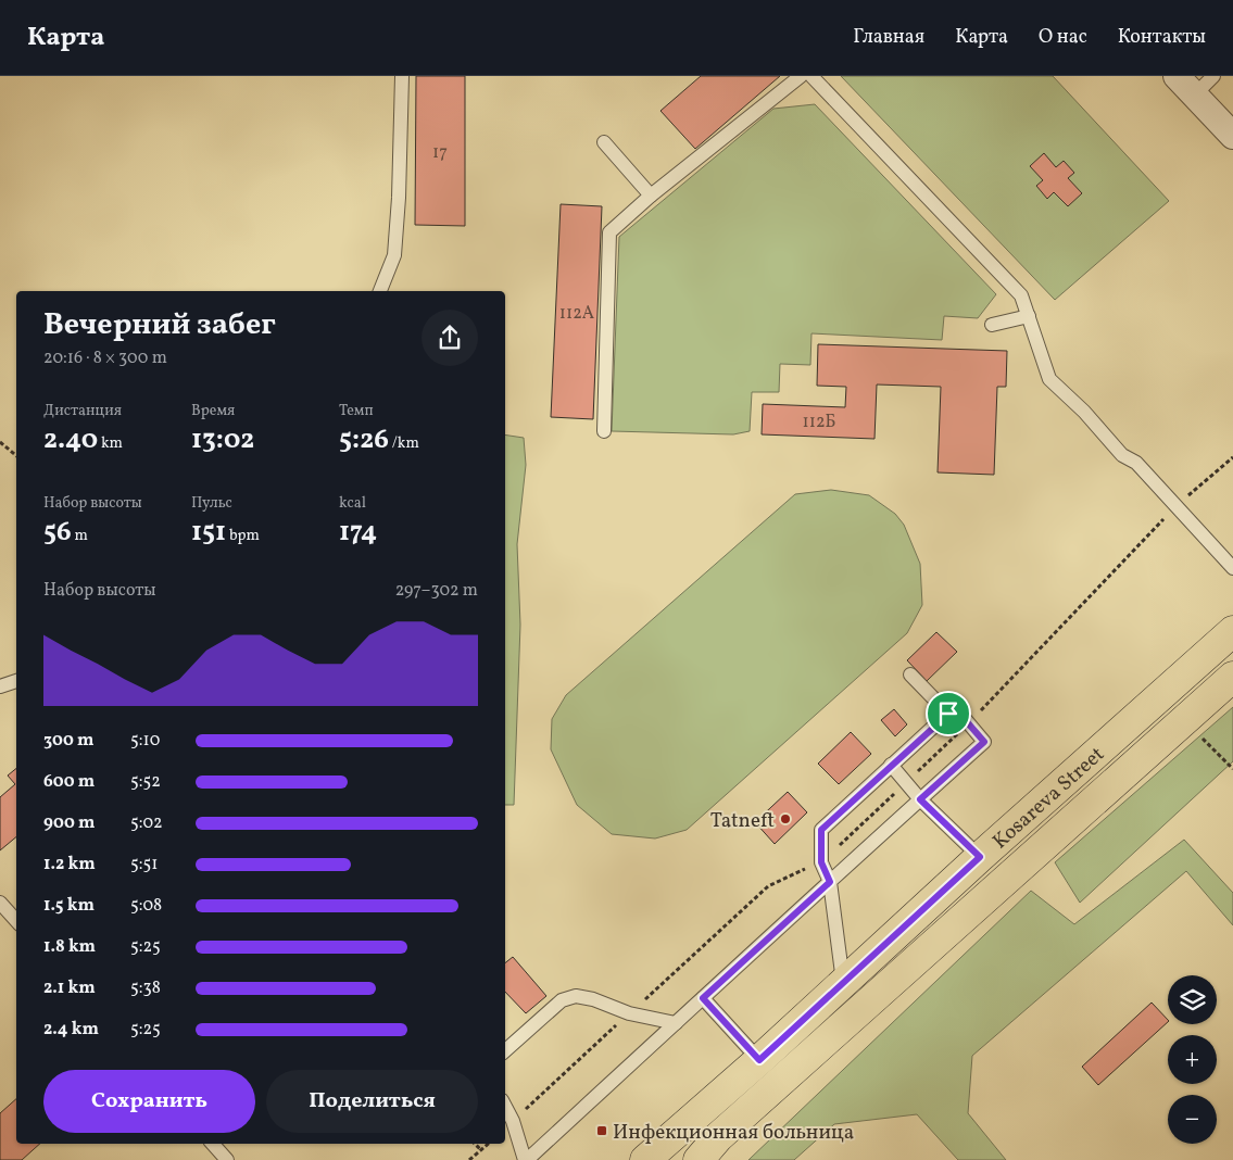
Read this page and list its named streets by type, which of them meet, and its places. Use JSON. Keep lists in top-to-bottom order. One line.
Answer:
{"streets":{"main road":["Kosareva Street"]},"places":{"other":["Tatneft"],"transit":["Инфекционная больница"]},"house_numbers":["17","112А","112Б"],"page":{"header":"Карта","nav":["Главная","Карта","О нас","Контакты"],"heading":["Вечерний забег","20:16 · 8 × 300 m"],"stats":[["Дистанция","2.40 km"],["Время","13:02"],["Темп","5:26 /km"],["Набор высоты","56 m"],["Пульс","151 bpm"],["kcal","174"]],"chart":["Набор высоты","297–302 m"],"list":[{"name":"300 m","note":"5:10"},{"name":"600 m","note":"5:52"},{"name":"900 m","note":"5:02"},{"name":"1.2 km","note":"5:51"},{"name":"1.5 km","note":"5:08"},{"name":"1.8 km","note":"5:25"},{"name":"2.1 km","note":"5:38"},{"name":"2.4 km","note":"5:25"}],"map_buttons":["+","−"],"buttons":["Сохранить","Поделиться"]}}
